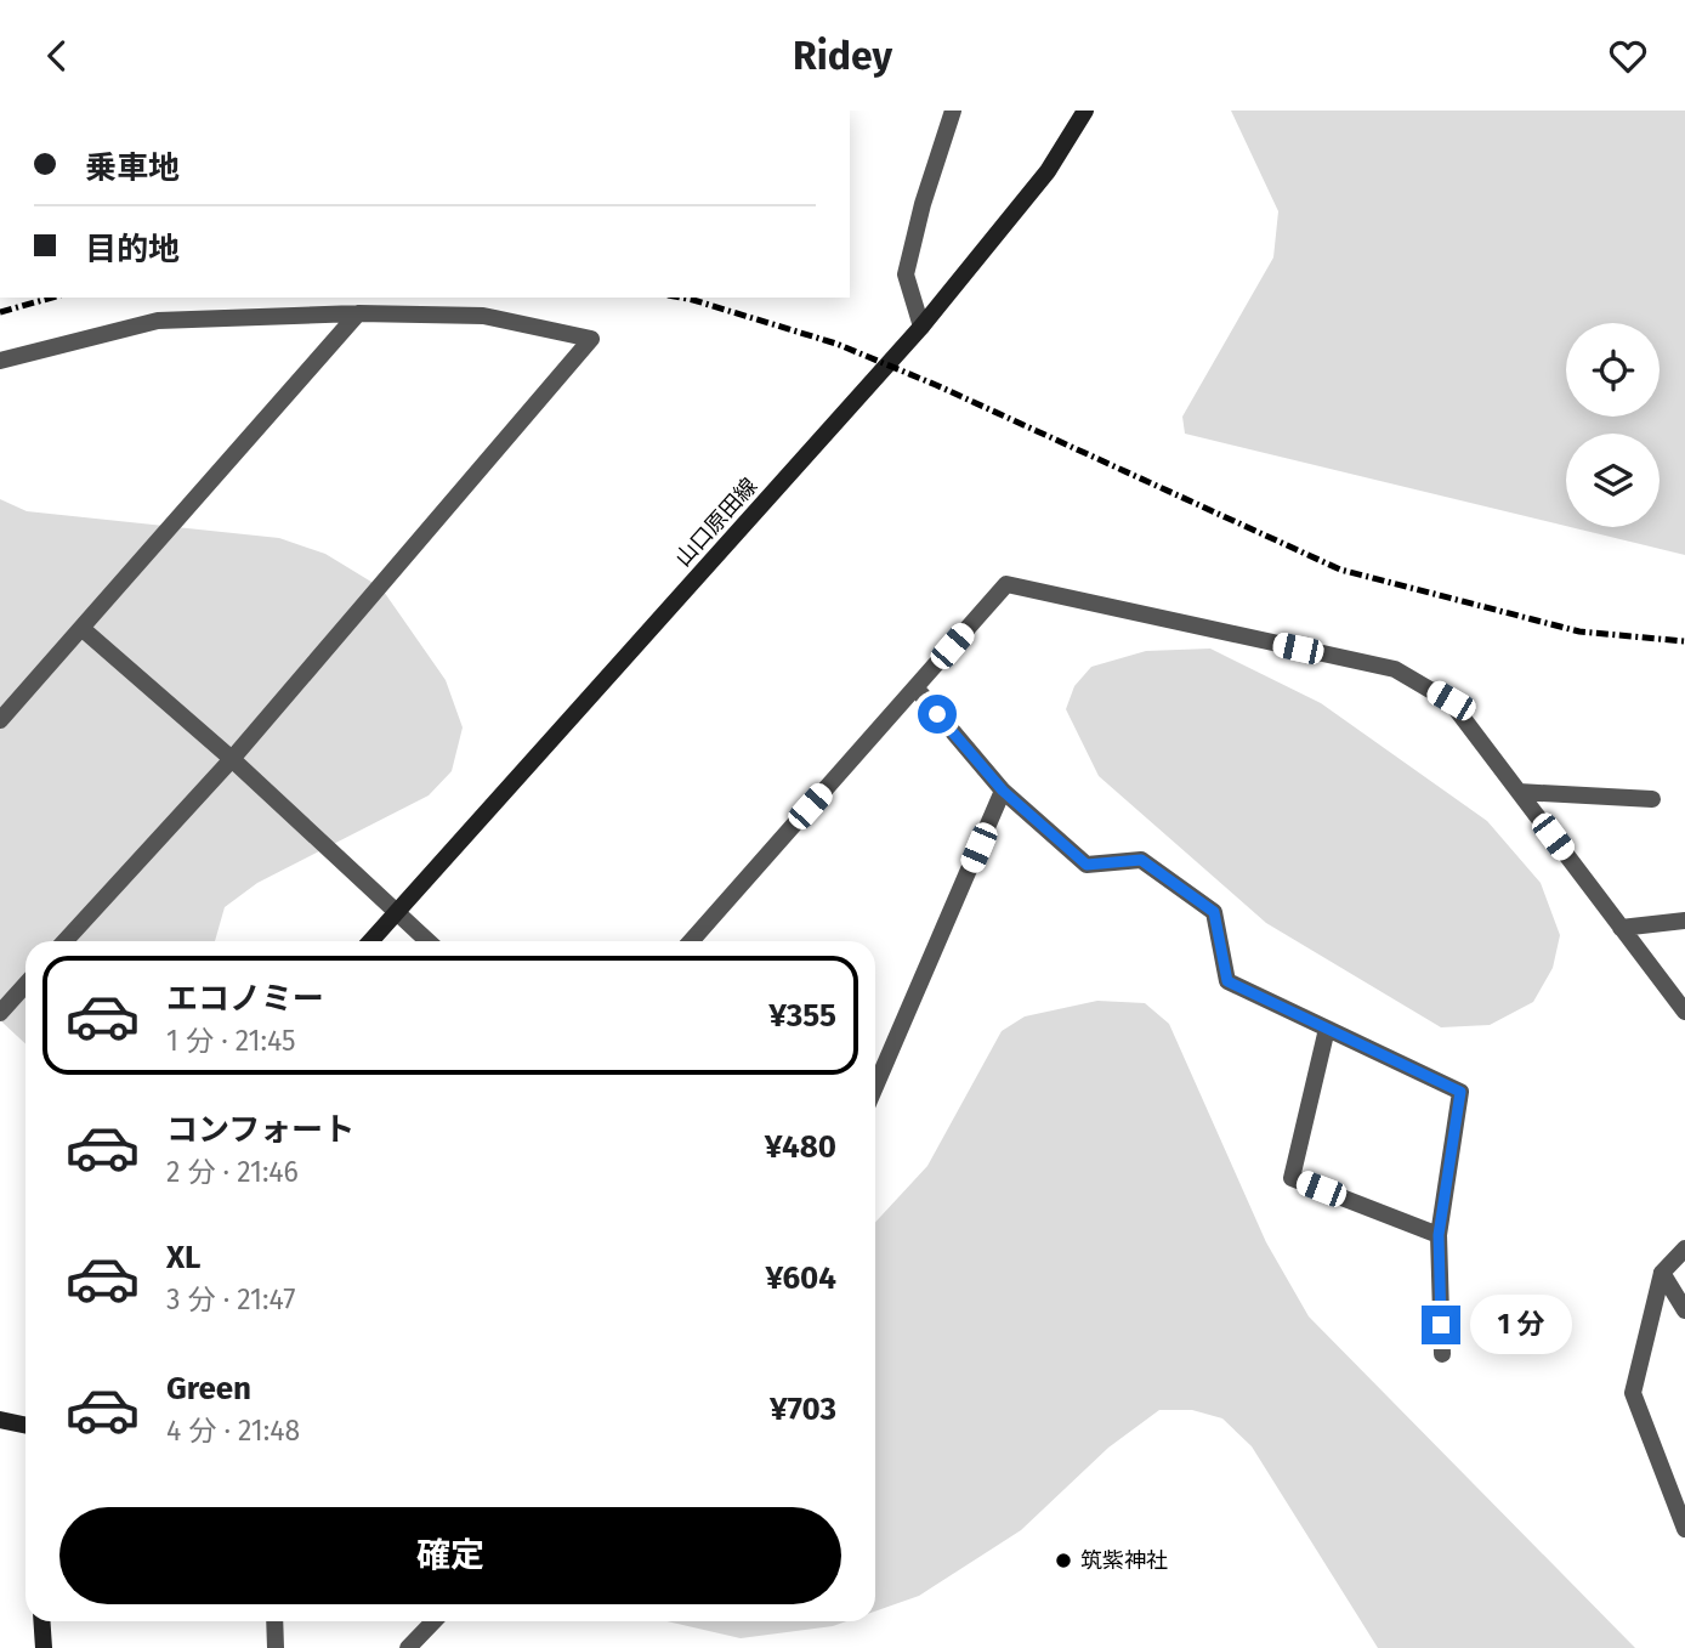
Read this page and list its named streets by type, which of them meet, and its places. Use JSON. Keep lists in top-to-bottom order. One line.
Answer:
{"streets":{"main road":["山口原田線"]},"places":["筑紫神社"],"page":{"header":"Ridey","banner":["乗車地","目的地"],"list":[{"name":"エコノミー","note":"1 分 · 21:45","value":"¥355"},{"name":"コンフォート","note":"2 分 · 21:46","value":"¥480"},{"name":"XL","note":"3 分 · 21:47","value":"¥604"},{"name":"Green","note":"4 分 · 21:48","value":"¥703"}],"bubble":"1 分","buttons":"確定"}}
